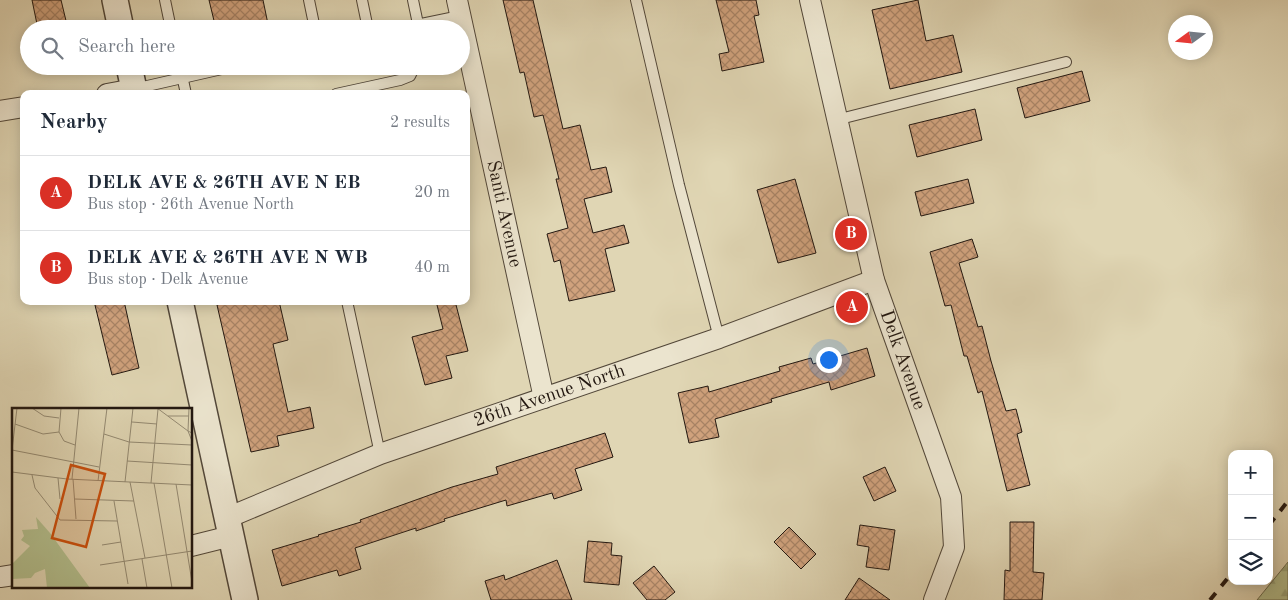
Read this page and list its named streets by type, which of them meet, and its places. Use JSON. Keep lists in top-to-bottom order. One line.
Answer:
{"streets":{"street":["Santi Avenue","Delk Avenue","26th Avenue North"]},"crossings":[["Santi Avenue","26th Avenue North"],["Delk Avenue","26th Avenue North"]],"north":"left","page":{"search":"Search here","heading":["Nearby","2 results"],"list":[{"mark":"A","name":"DELK AVE & 26TH AVE N EB","note":"Bus stop · 26th Avenue North","value":"20 m"},{"mark":"B","name":"DELK AVE & 26TH AVE N WB","note":"Bus stop · Delk Avenue","value":"40 m"}],"pins":["B","A"],"map_buttons":["+","−"]}}
